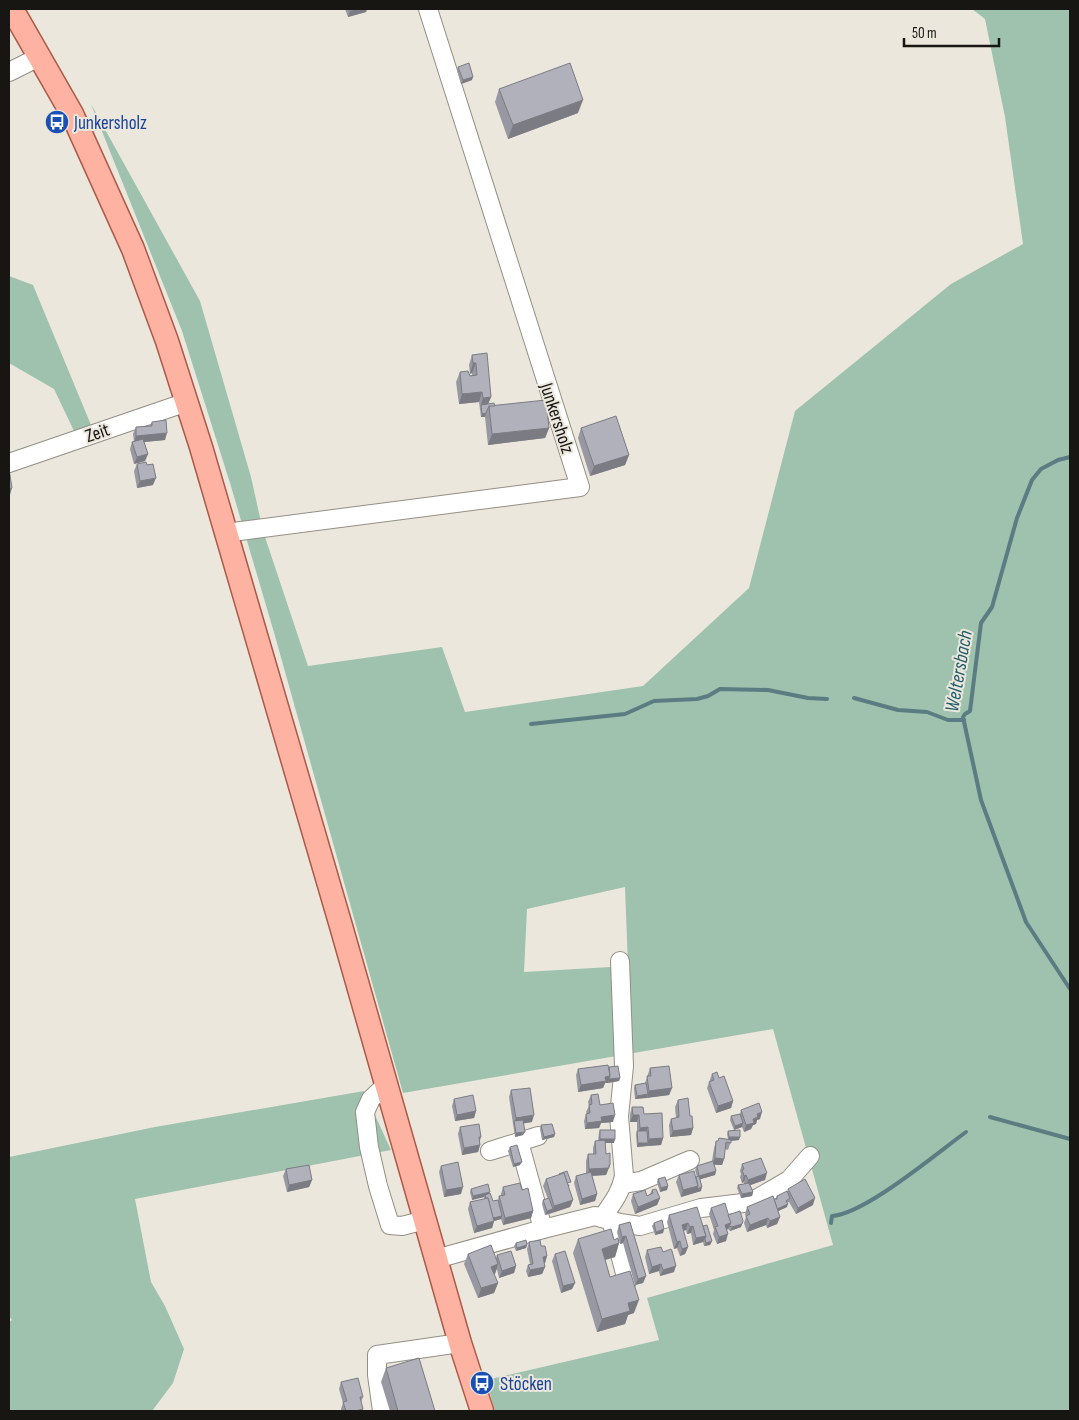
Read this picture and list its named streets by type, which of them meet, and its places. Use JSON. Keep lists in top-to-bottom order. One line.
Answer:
{"streets":{"street":["Junkersholz","Zeit"]},"water":["Weltersbach"],"places":{"bus stop":["Junkersholz","Stöcken"]},"scale_bar":"50 m"}
